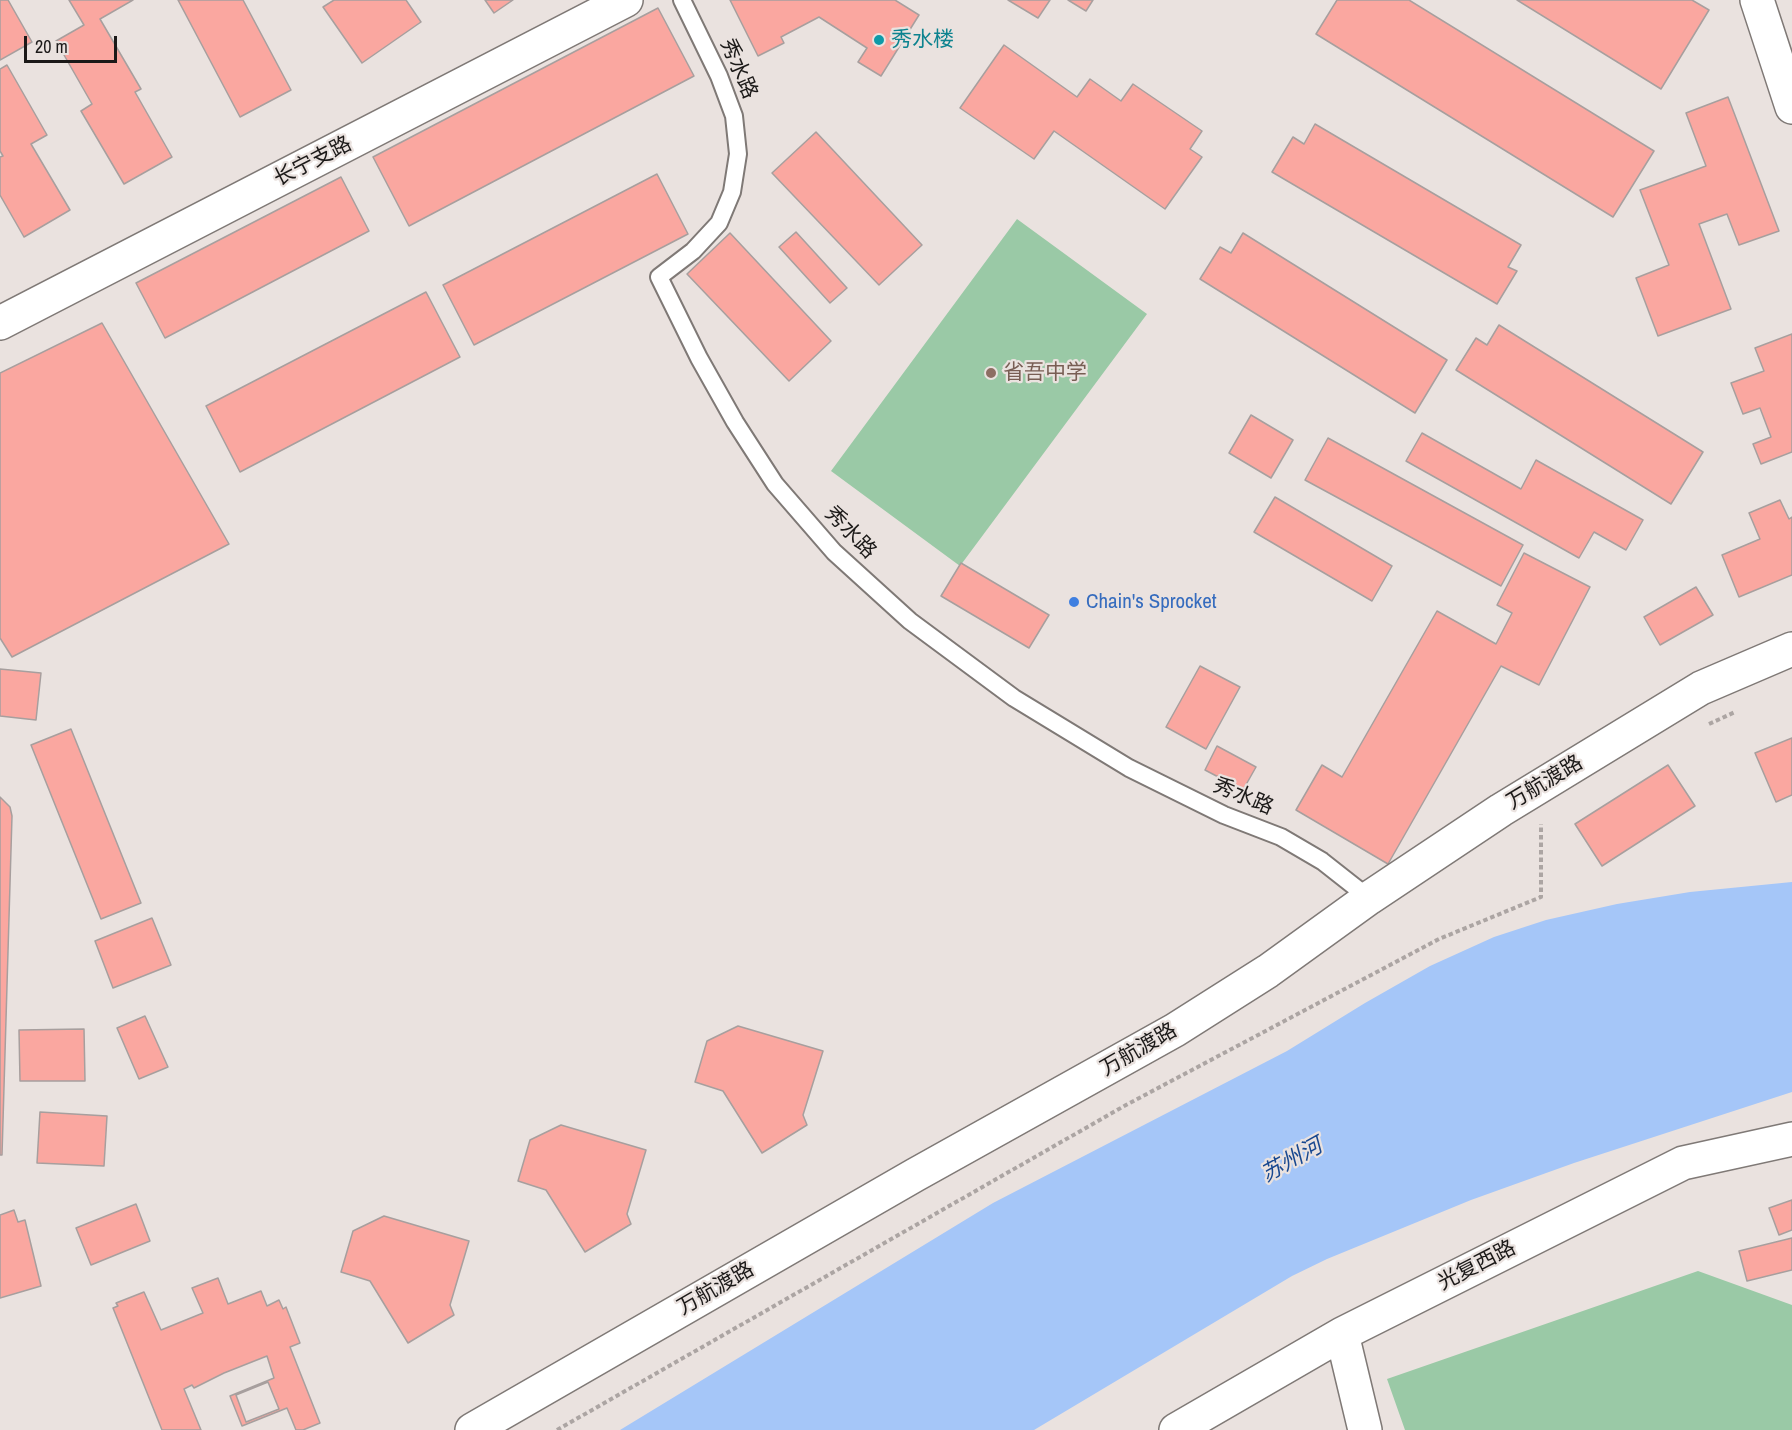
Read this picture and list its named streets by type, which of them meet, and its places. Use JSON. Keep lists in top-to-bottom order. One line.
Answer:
{"streets":{"street":["长宁支路","万航渡路","光复西路"],"lane":["秀水路"]},"crossings":[["秀水路","万航渡路"]],"water":["苏州河"],"places":["秀水楼","省吾中学","Chain's Sprocket"],"scale_bar":"20 m"}
